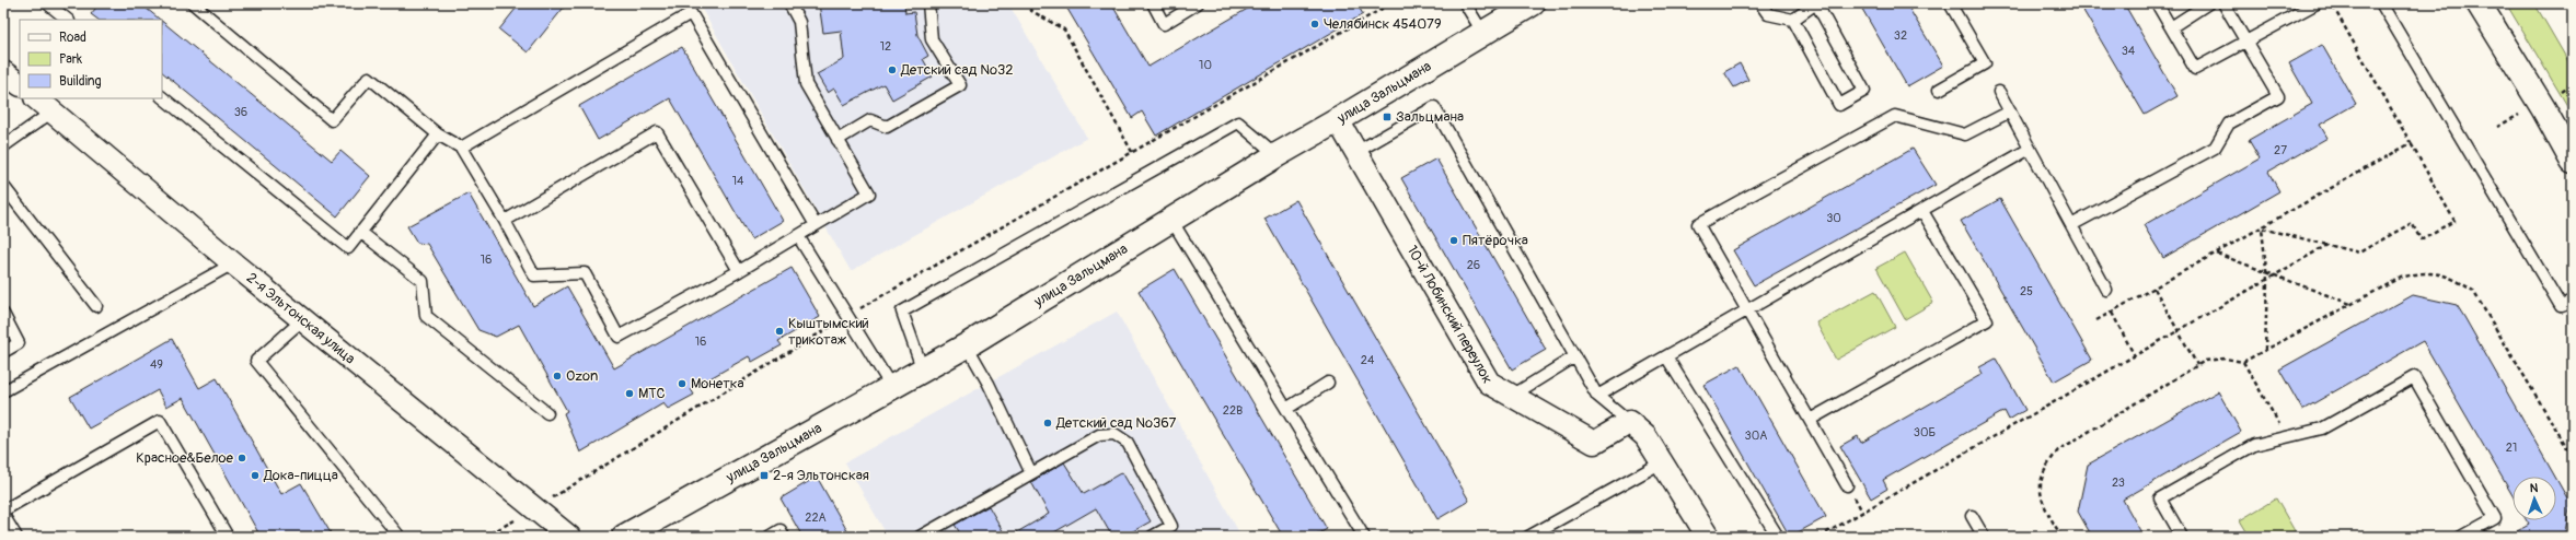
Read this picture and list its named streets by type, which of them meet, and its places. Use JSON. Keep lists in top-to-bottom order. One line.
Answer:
{"streets":{"street":["улица Зальцмана","10-й Лобинский переулок","2-я Эльтонская улица"]},"crossings":[["улица Зальцмана","10-й Лобинский переулок"]],"places":{"other":["Челябинск 454079","Детский сад №32","Пятёрочка","Кыштымский трикотаж","Ozon","Монетка","МТС","Детский сад №367","Красное&Белое","Дока-пицца"],"transit":["Зальцмана","2-я Эльтонская"]},"house_numbers":["32","12","34","10","36","27","14","30","16","26","25","16","24","49","22В","30Б","30А","21","23","22А"],"legend":["Road","Park","Building"],"north":"top"}
